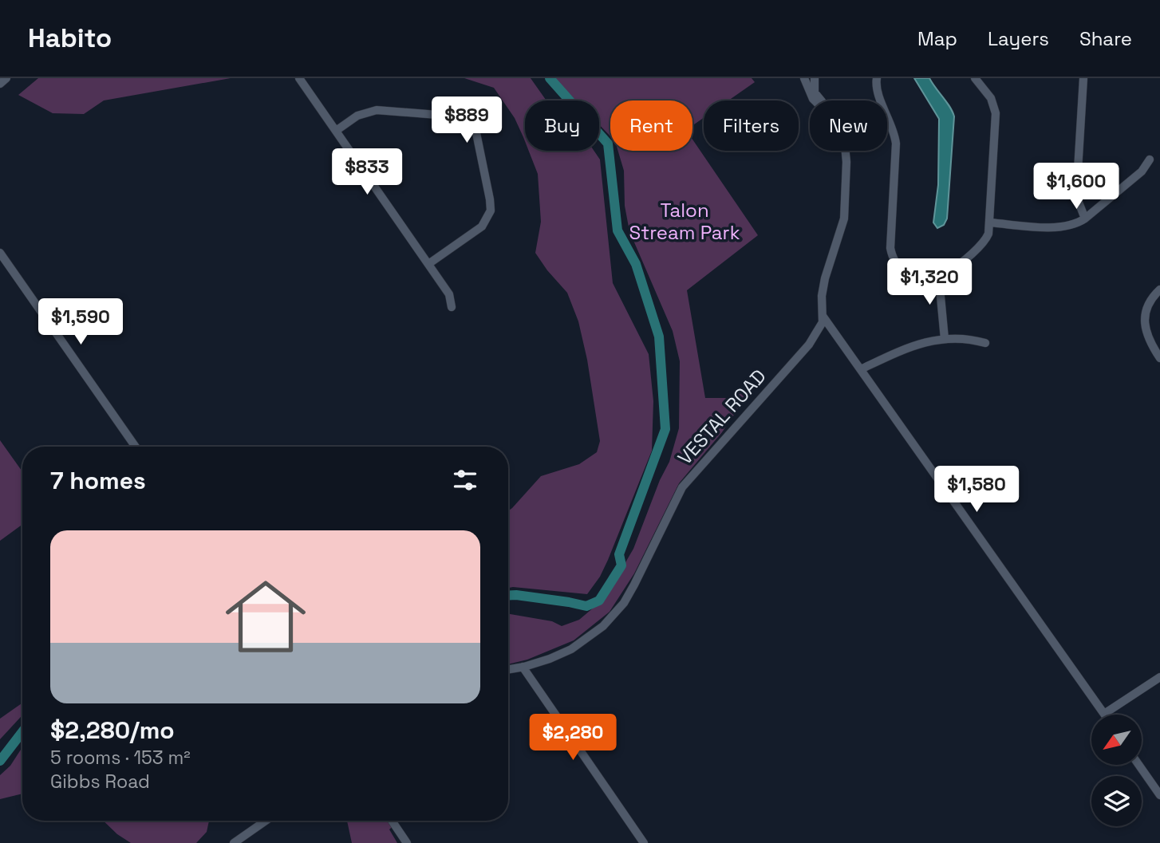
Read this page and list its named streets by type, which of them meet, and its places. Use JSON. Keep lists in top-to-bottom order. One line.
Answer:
{"streets":{"street":["VESTAL ROAD"]},"parks":["Talon Stream Park"],"north":"bottom left","page":{"header":"Habito","nav":["Map","Layers","Share"],"price":["$889","$833","$1,600","$1,320","$1,590","$1,580","$2,280"],"chip":["Buy","Rent","Filters","New"],"heading":"7 homes","list":[{"name":"$2,280/mo","note":"5 rooms · 153 m² · Gibbs Road"}]}}
